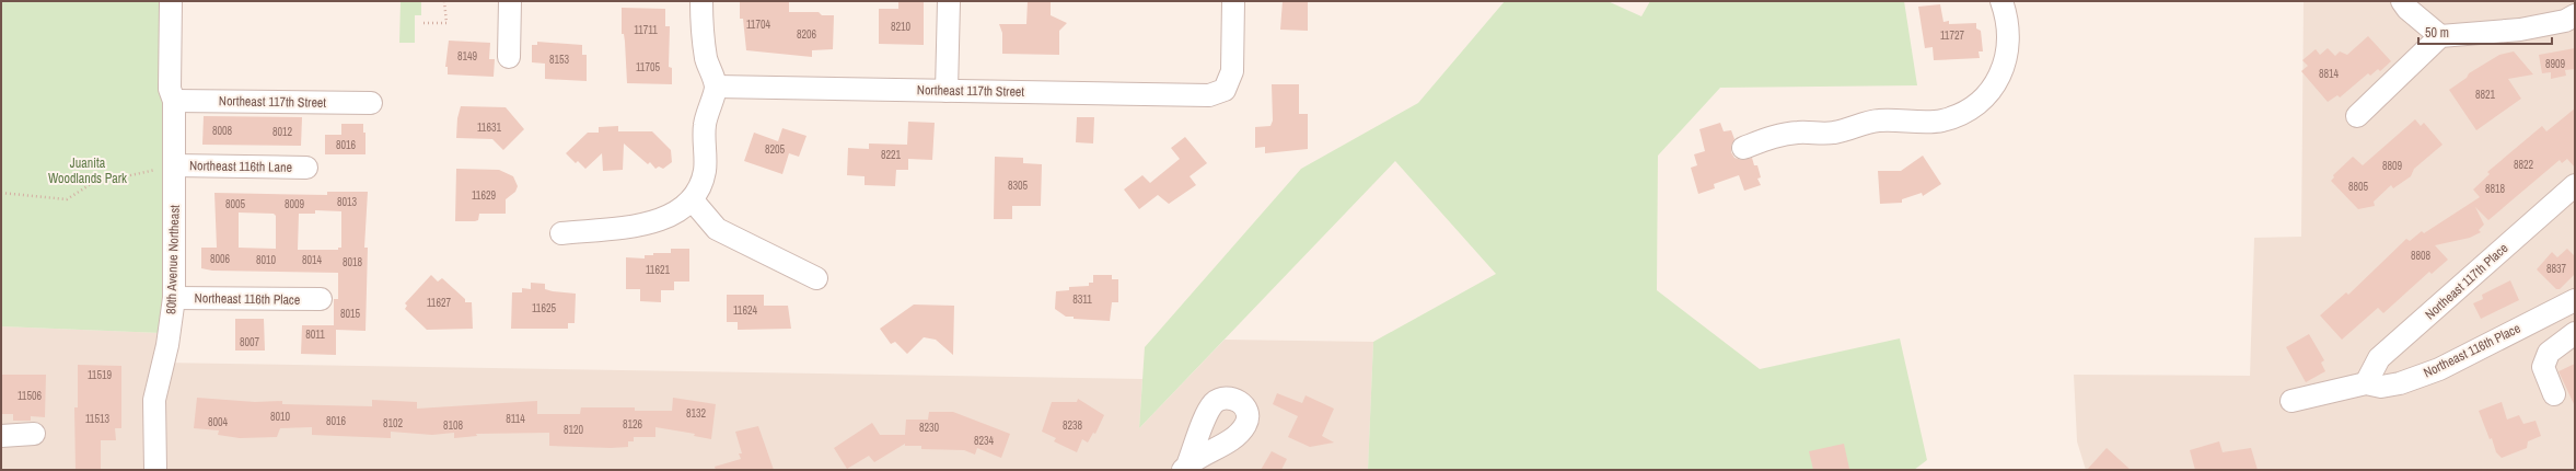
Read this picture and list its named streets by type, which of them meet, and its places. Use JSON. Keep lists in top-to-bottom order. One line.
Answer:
{"streets":{"street":["Northeast 117th Street","Northeast 116th Lane","80th Avenue Northeast","Northeast 117th Place","Northeast 116th Place"]},"crossings":[["Northeast 117th Street","80th Avenue Northeast"],["Northeast 116th Lane","80th Avenue Northeast"],["80th Avenue Northeast","Northeast 116th Place"],["Northeast 117th Place","Northeast 116th Place"]],"parks":["Juanita Woodlands Park"],"house_numbers":["11704","8210","11711","8206","11727","8149","8153","8909","11705","8814","8821","11631","8008","8012","8016","8205","8221","8822","8809","8305","8805","8818","11629","8013","8005","8009","8808","8006","8010","8014","8018","8837","11621","8311","11627","11625","11624","8015","8011","8007","11519","11506","8132","8010","11513","8114","8016","8004","8102","8126","8108","8238","8230","8120","8234"],"scale_bar":"50 m"}
